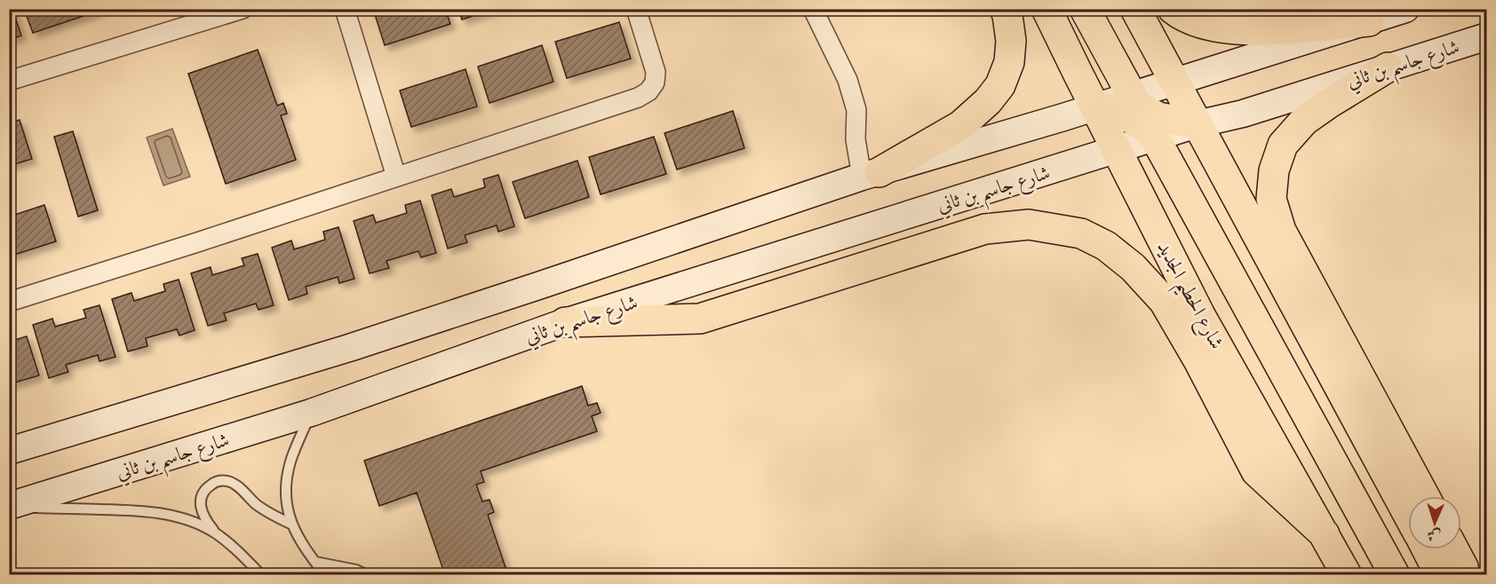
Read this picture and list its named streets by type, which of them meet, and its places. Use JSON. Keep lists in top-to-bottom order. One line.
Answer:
{"streets":{"main road":["شارع جاسم بن ثاني","شارع الحطيم الجديد"]},"crossings":[["شارع جاسم بن ثاني","شارع الحطيم الجديد"]],"north":"bottom"}
